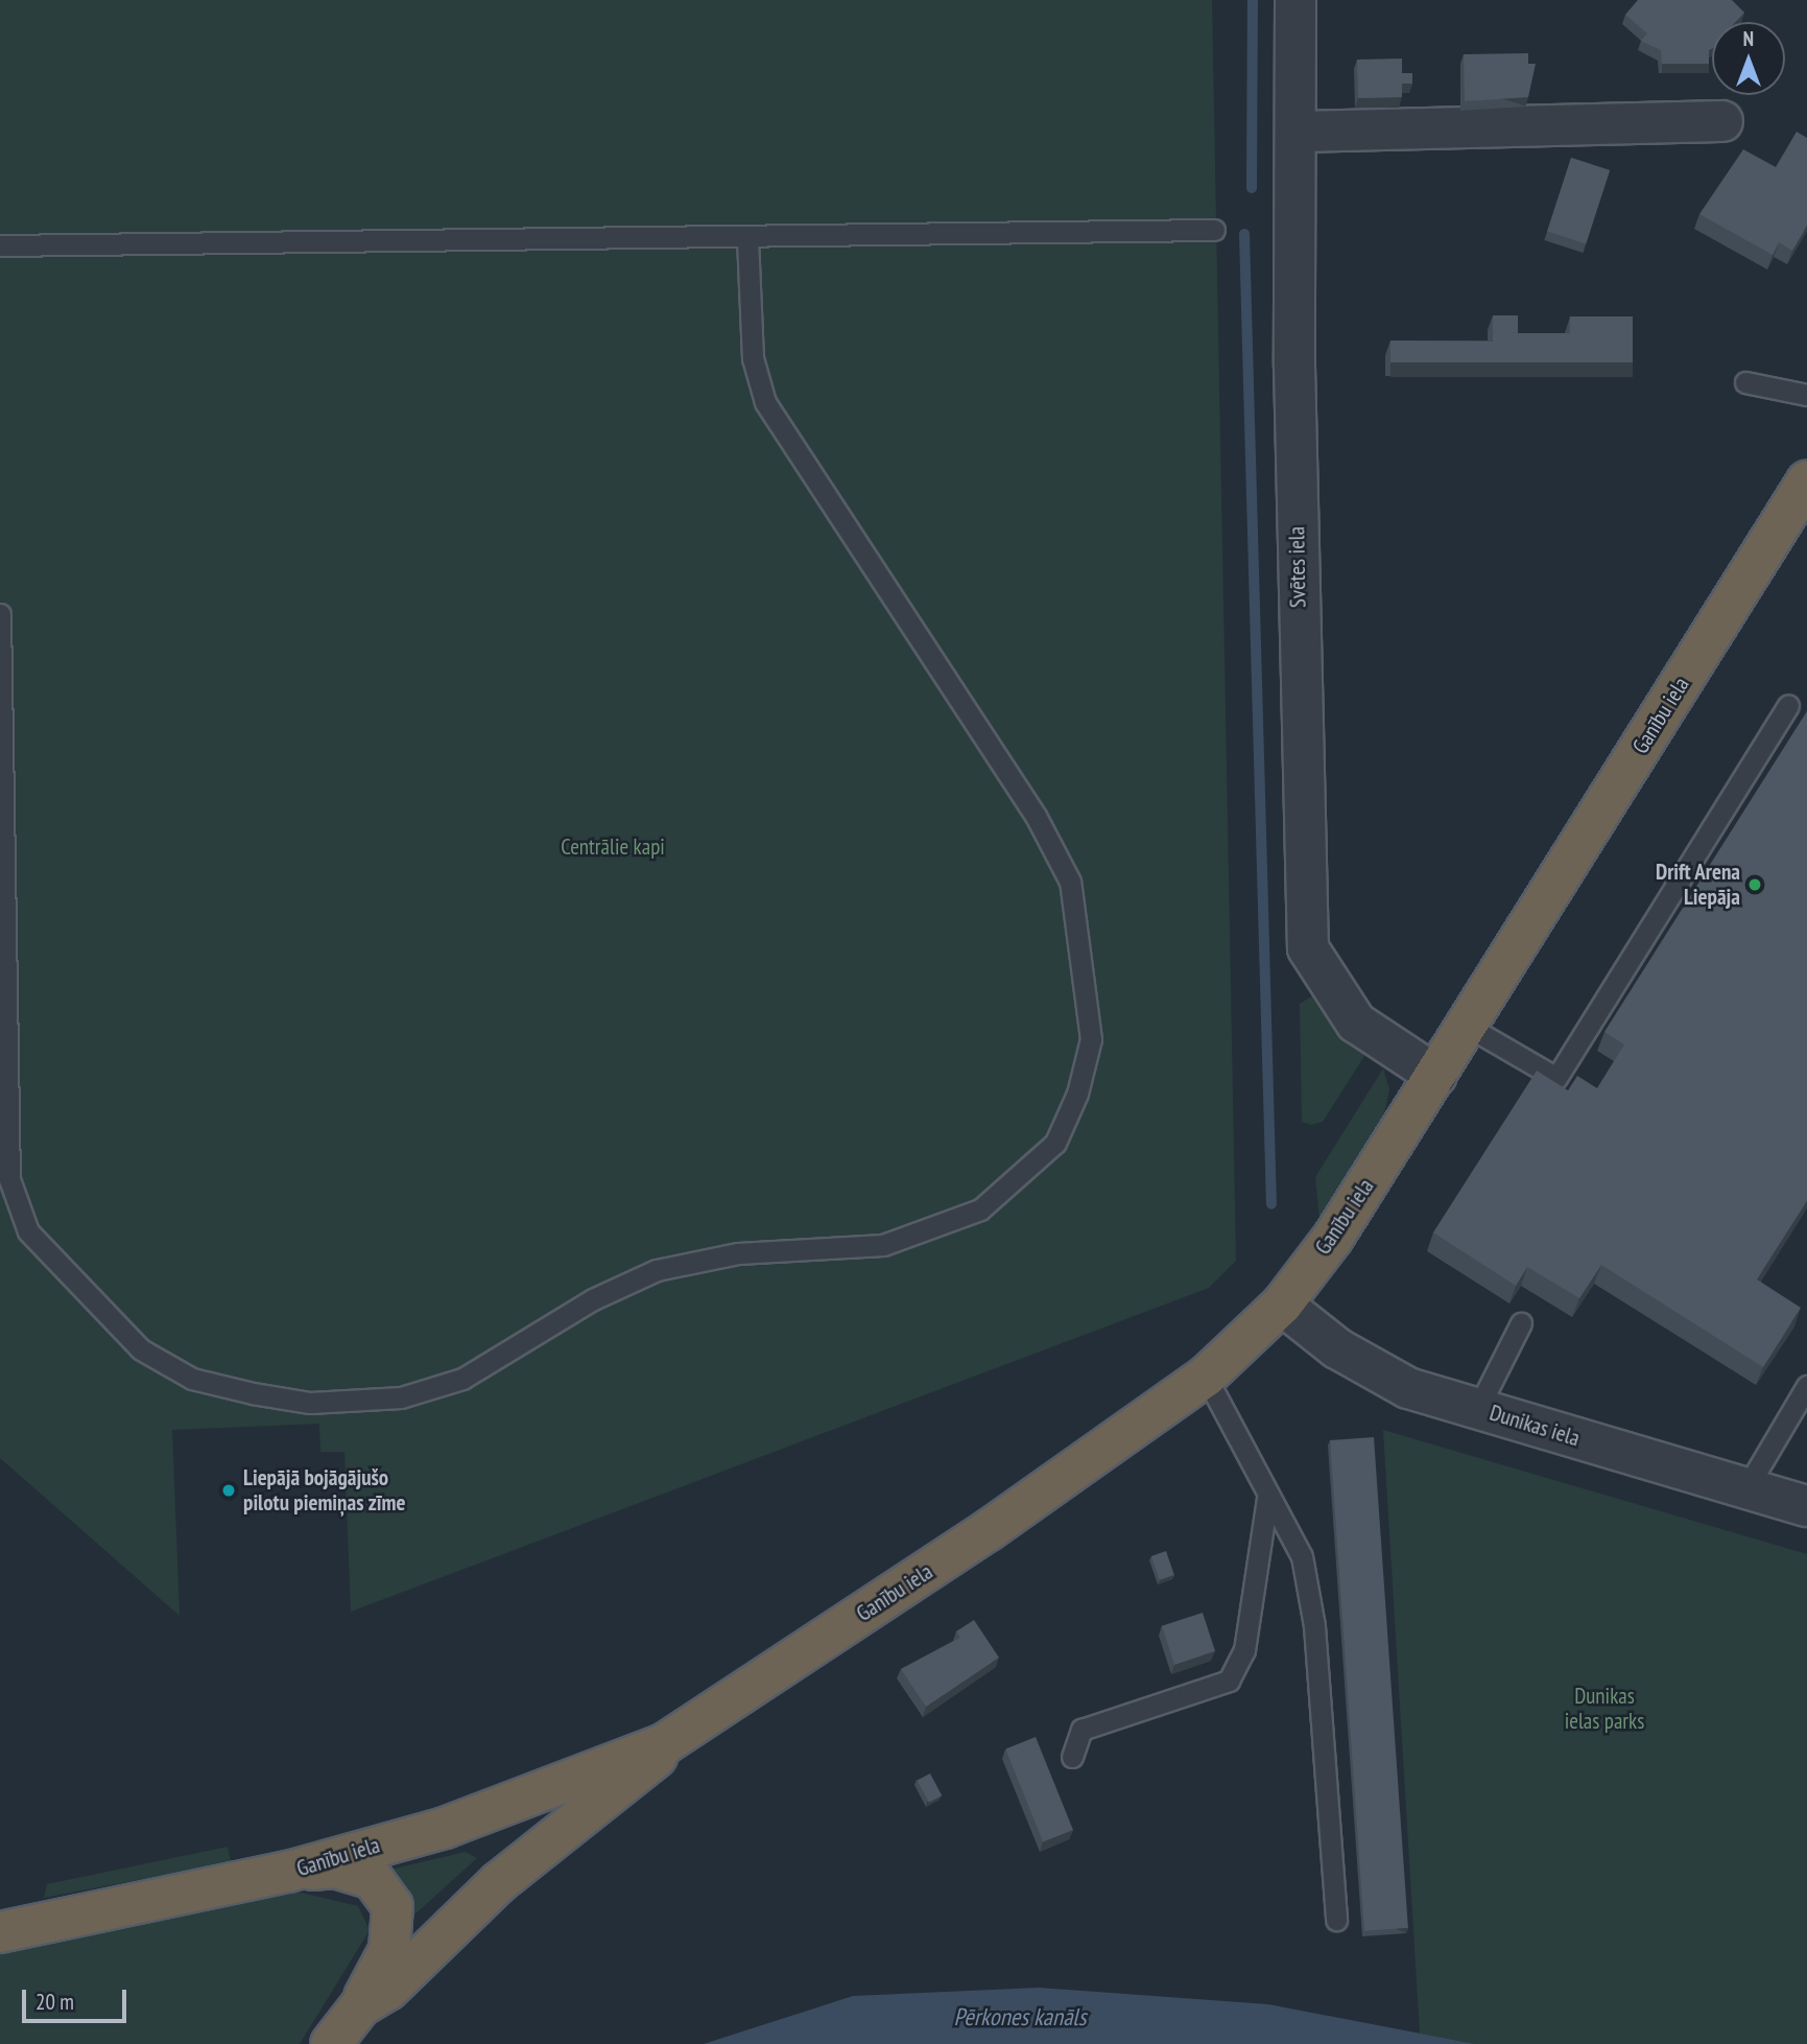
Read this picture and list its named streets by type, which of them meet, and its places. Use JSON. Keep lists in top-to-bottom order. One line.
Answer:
{"streets":{"highway":["Ganību iela"],"street":["Svētes iela","Dunikas iela"]},"crossings":[["Svētes iela","Ganību iela"],["Ganību iela","Dunikas iela"]],"water":["Pērkones kanāls"],"parks":["Centrālie kapi","Dunikas ielas parks"],"places":["Drift Arena Liepāja","Liepājā bojāgājušo pilotu piemiņas zīme"],"scale_bar":"20 m","north":"top"}
